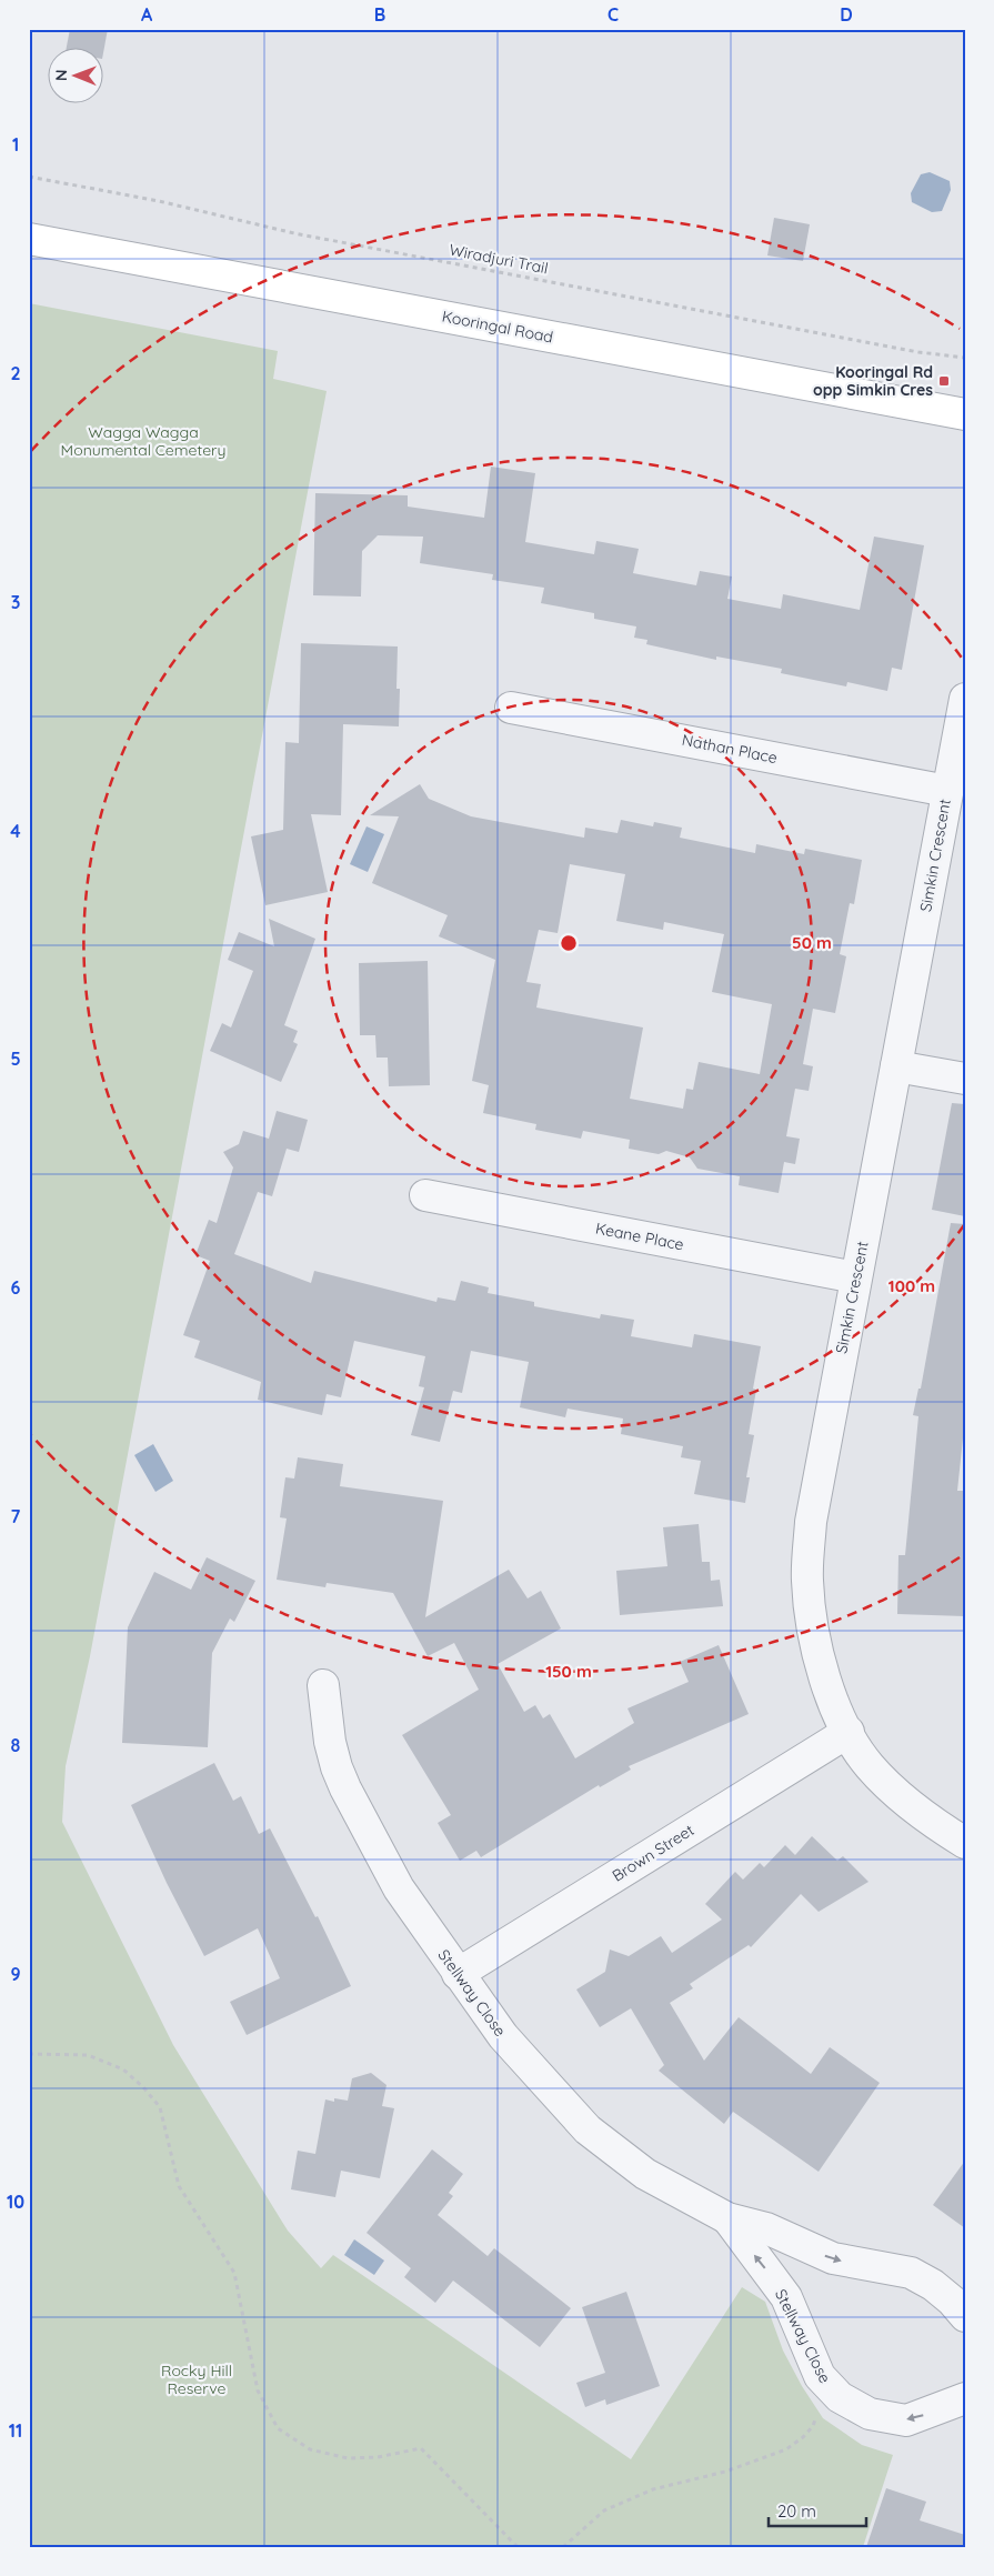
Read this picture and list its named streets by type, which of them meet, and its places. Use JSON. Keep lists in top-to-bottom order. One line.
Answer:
{"streets":{"main road":["Kooringal Road"],"street":["Nathan Place","Simkin Crescent","Keane Place","Brown Street","Stellway Close"],"path":["Wiradjuri Trail"]},"crossings":[["Nathan Place","Simkin Crescent"],["Simkin Crescent","Keane Place"],["Simkin Crescent","Brown Street"],["Brown Street","Stellway Close"]],"parks":["Wagga Wagga Monumental Cemetery","Rocky Hill Reserve"],"places":{"transit":["Kooringal Rd opp Simkin Cres"]},"scale_bar":"20 m","north":"left","grid":{"columns":["A","B","C","D"],"rows":["1","2","3","4","5","6","7","8","9","10","11"]},"rings":["50 m","100 m","150 m"]}
